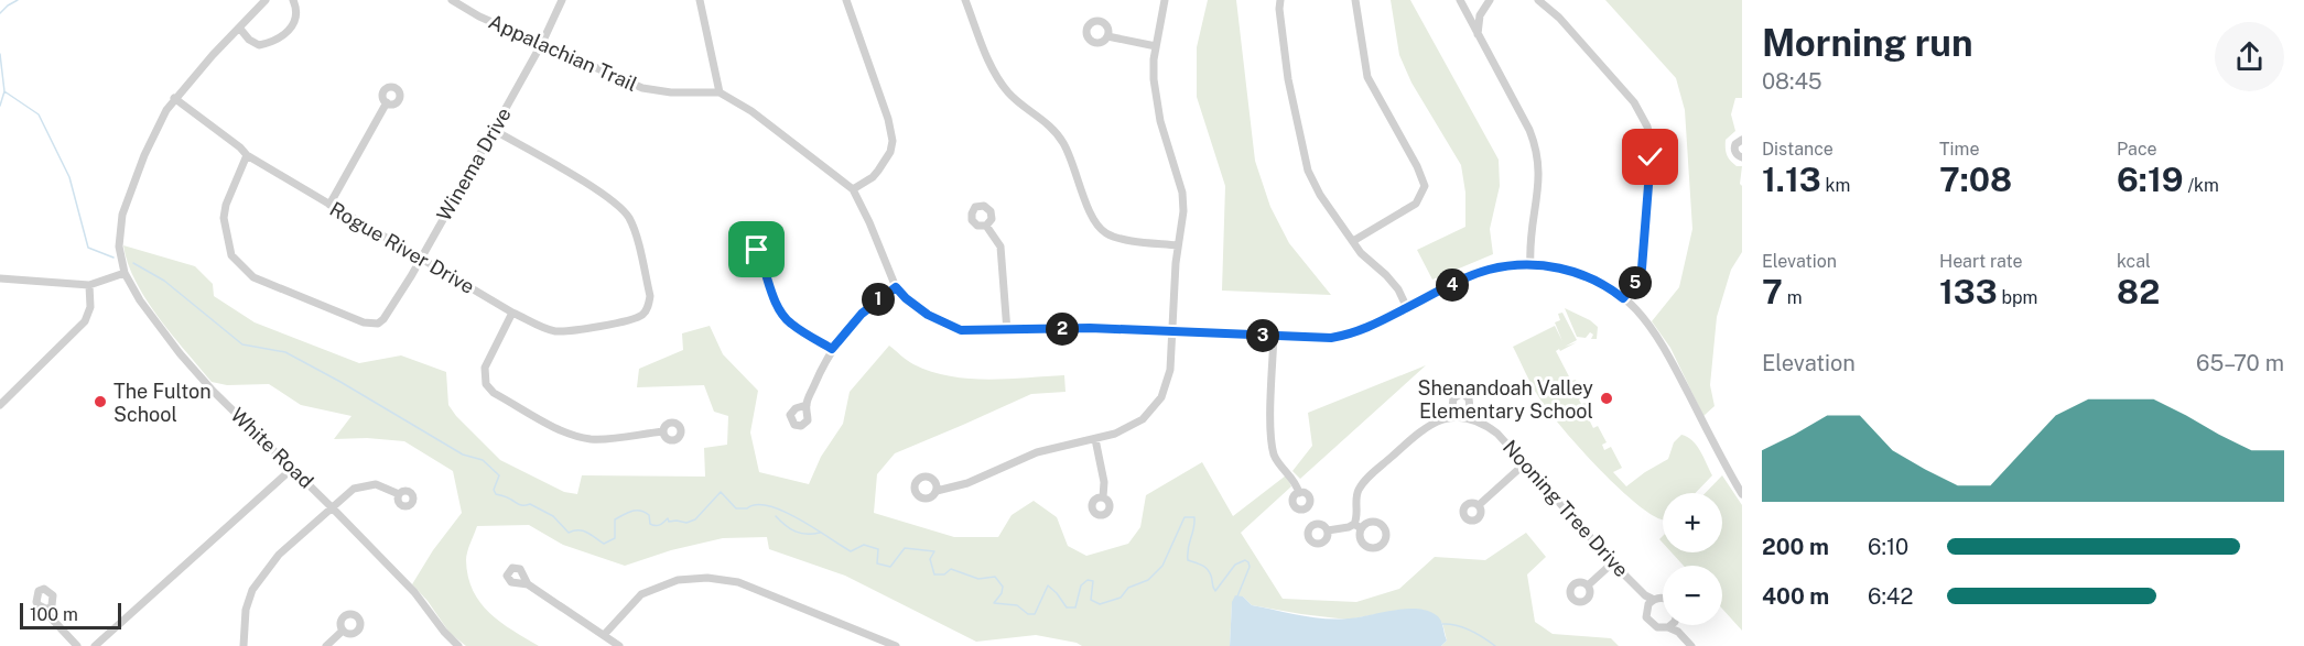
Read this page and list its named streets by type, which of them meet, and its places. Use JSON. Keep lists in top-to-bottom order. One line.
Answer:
{"streets":{"street":["Appalachian Trail","Winema Drive","Rogue River Drive","White Road","Nooning Tree Drive"]},"crossings":[["Appalachian Trail","Winema Drive"],["Winema Drive","Rogue River Drive"],["Rogue River Drive","White Road"]],"places":["Shenandoah Valley Elementary School","The Fulton School"],"scale_bar":"100 m","page":{"heading":["Morning run","08:45"],"stats":[["Distance","1.13 km"],["Time","7:08"],["Pace","6:19 /km"],["Elevation","7 m"],["Heart rate","133 bpm"],["kcal","82"]],"pins":["5","4","1","2","3"],"chart":["Elevation","65–70 m"],"map_buttons":["+","−"],"list":[{"name":"200 m","note":"6:10"},{"name":"400 m","note":"6:42"}],"scale":"100 m"}}
